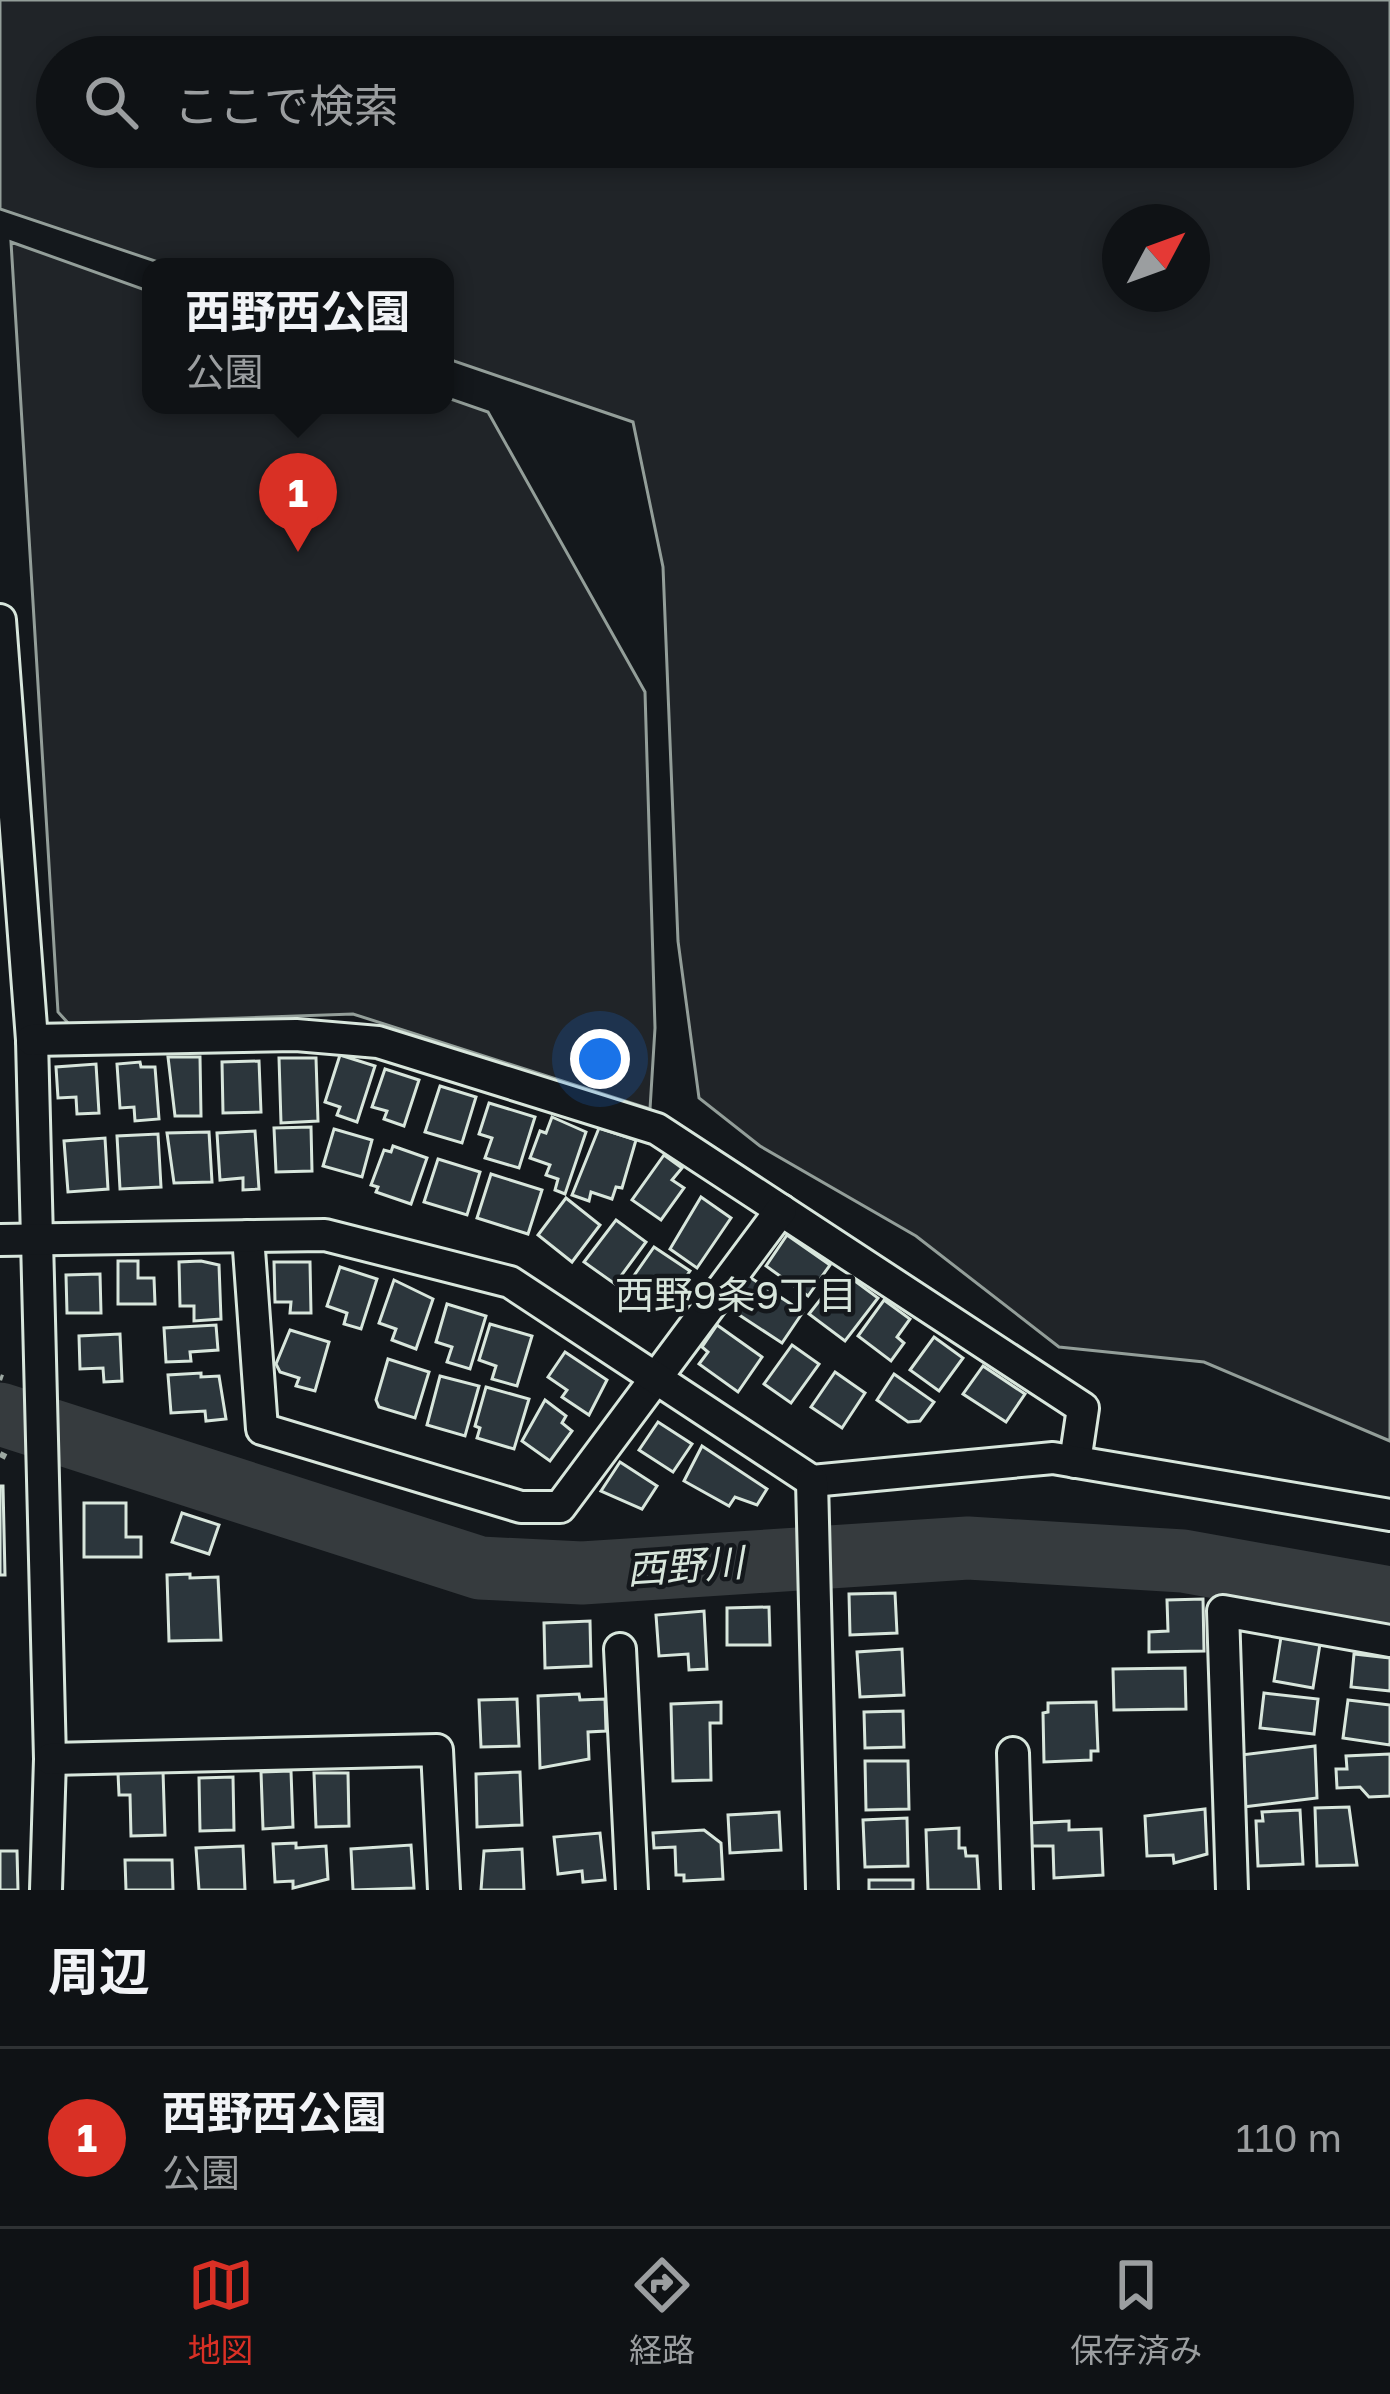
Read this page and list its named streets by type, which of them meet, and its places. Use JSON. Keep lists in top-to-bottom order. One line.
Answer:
{"districts":["西野9条9丁目"],"water":["西野川"],"north":"top right","page":{"search":"ここで検索","popup":["西野西公園","公園"],"pins":"1","heading":"周辺","list":[{"mark":"1","name":"西野西公園","note":"公園","value":"110 m"}],"nav":["地図","経路","保存済み"]}}
